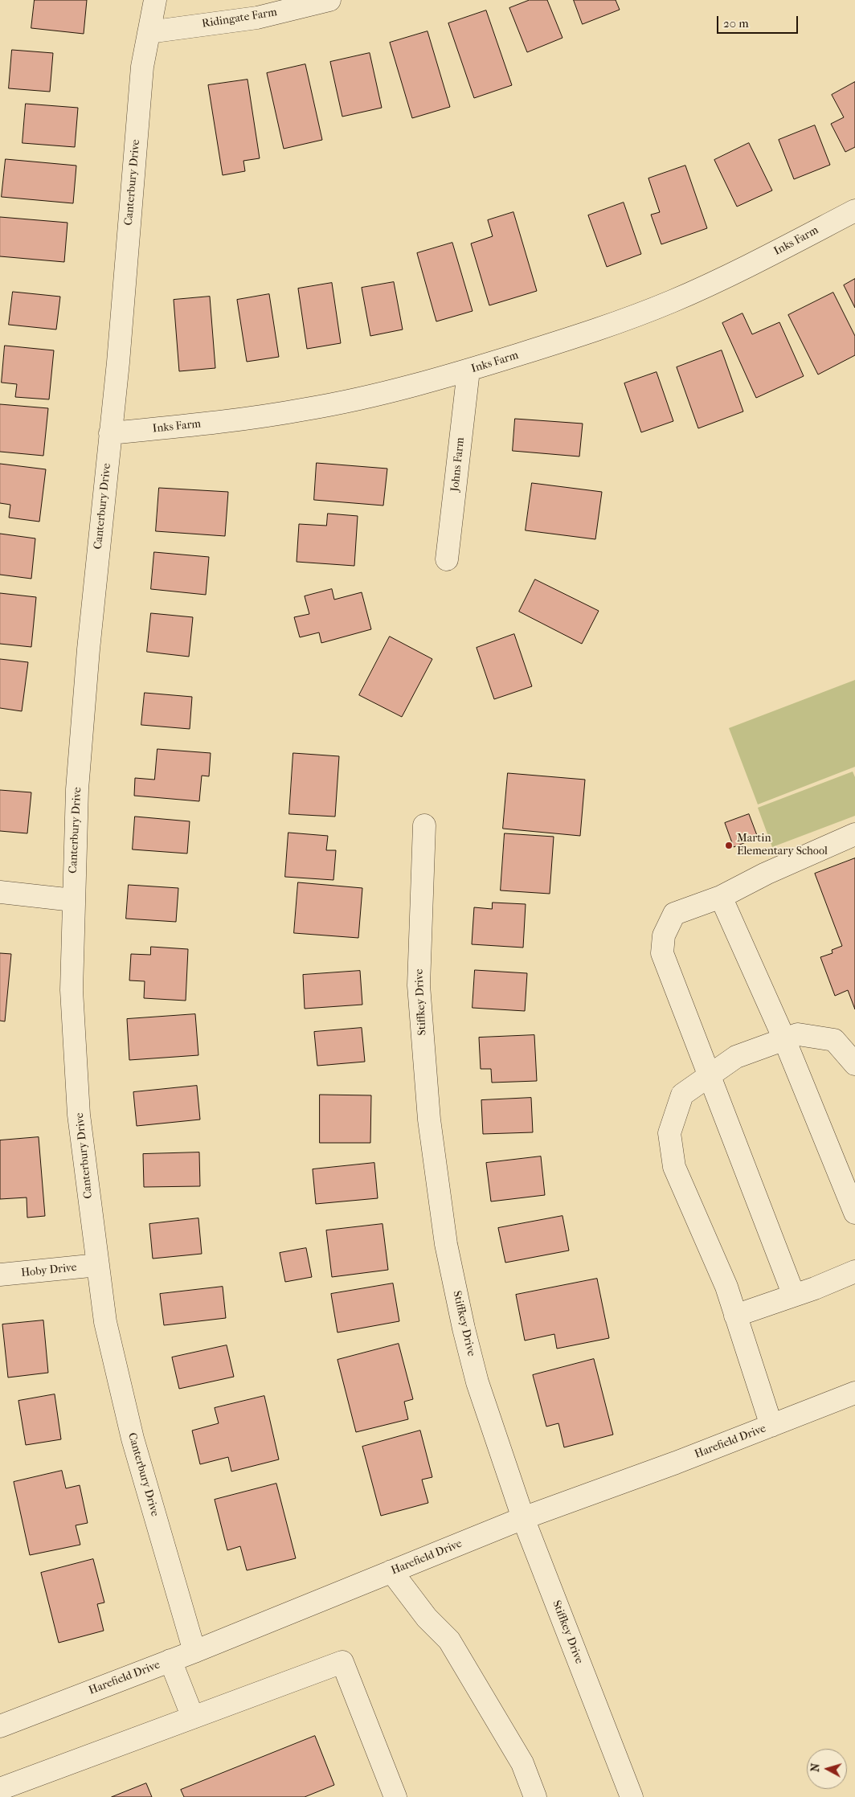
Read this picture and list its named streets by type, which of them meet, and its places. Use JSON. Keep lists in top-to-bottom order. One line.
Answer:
{"streets":{"street":["Ridingate Farm","Canterbury Drive","Inks Farm","Johns Farm","Stiffkey Drive","Hoby Drive","Harefield Drive"]},"crossings":[["Ridingate Farm","Canterbury Drive"],["Canterbury Drive","Inks Farm"],["Canterbury Drive","Hoby Drive"],["Canterbury Drive","Harefield Drive"],["Inks Farm","Johns Farm"],["Stiffkey Drive","Harefield Drive"]],"places":["Martin Elementary School"],"scale_bar":"20 m","north":"left"}
